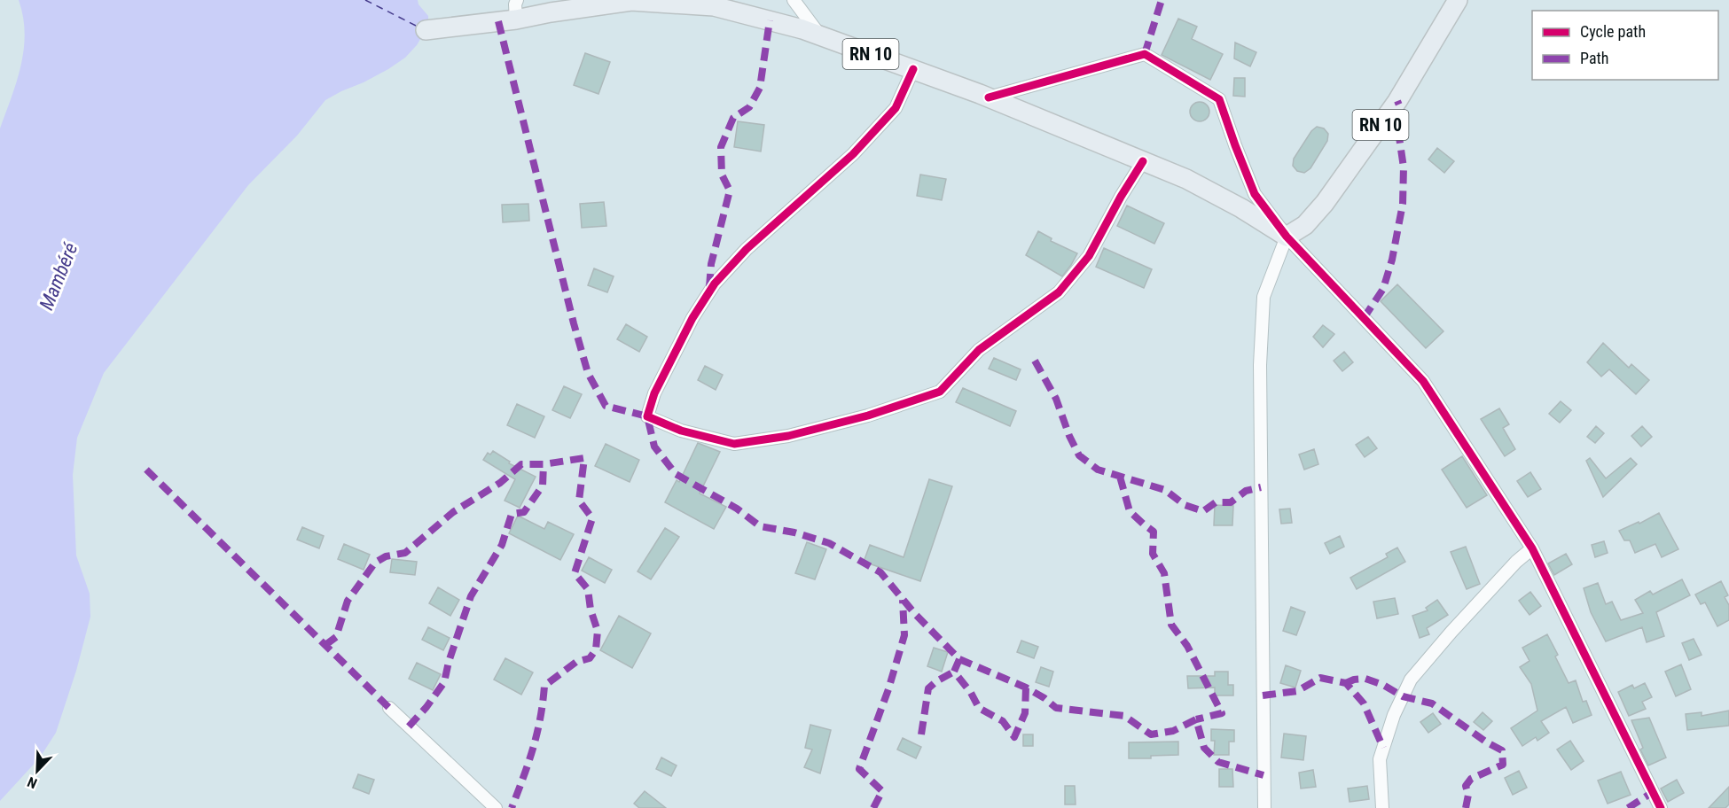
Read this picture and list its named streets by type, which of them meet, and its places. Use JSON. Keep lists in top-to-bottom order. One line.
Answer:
{"streets":{"main road":["RN 10"]},"water":["Mambéré"],"legend":["Cycle path","Path"],"north":"bottom left"}
